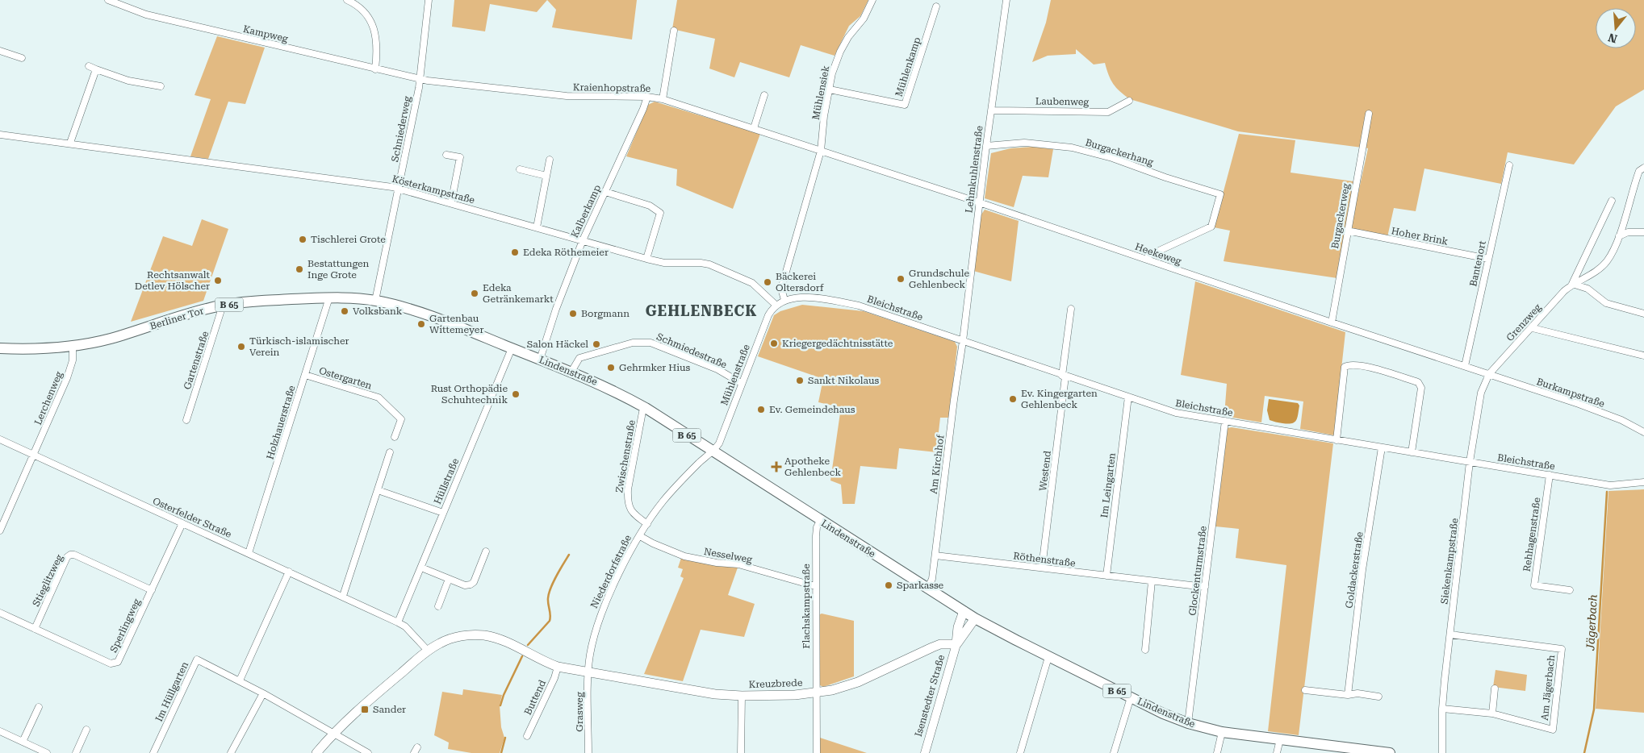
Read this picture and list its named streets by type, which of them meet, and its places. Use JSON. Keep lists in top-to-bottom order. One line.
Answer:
{"streets":{"main road":["B 65","Berliner Tor","Lindenstraße","Kreuzbrede","Isenstedter Straße"],"street":["Kampweg","Mühlenkamp","Kraienhopstraße","Mühlensiek","Laubenweg","Schniederweg","Burgackerhang","Lehmkuhlenstraße","Kösterkampstraße","Kalberkamp","Burgackerweg","Hoher Brink","Heekeweg","Bantenort","Bleichstraße","Grenzweg","Schmiedestraße","Gartenstraße","Mühlenstraße","Ostergarten","Burkampstraße","Lerchenweg","Holzhauerstraße","Zwischenstraße","Am Kirchhof","Westend","Hüllstraße","Im Leingarten","Osterfelder Straße","Rehhagenstraße","Nesselweg","Röthenstraße","Siekenkampstraße","Goldackerstraße","Glockenturmstraße","Niederdorfstraße","Stieglitzweg","Flachskampstraße","Sperlingweg","Am Jägerbach","Im Hüllgarten","Buttend","Grasweg"]},"crossings":[["Kampweg","Kraienhopstraße"],["Kampweg","Schniederweg"],["Mühlenkamp","Mühlensiek"],["Kraienhopstraße","Mühlensiek"],["Kraienhopstraße","Schniederweg"],["Kraienhopstraße","Kalberkamp"],["Kraienhopstraße","Heekeweg"],["Mühlensiek","Heekeweg"],["Laubenweg","Lehmkuhlenstraße"],["Schniederweg","Kösterkampstraße"],["Schniederweg","Lindenstraße"],["Burgackerhang","Lehmkuhlenstraße"],["Burgackerhang","Heekeweg"],["Lehmkuhlenstraße","Heekeweg"],["Lehmkuhlenstraße","Bleichstraße"],["Lehmkuhlenstraße","Am Kirchhof"],["Kösterkampstraße","Kalberkamp"],["Kösterkampstraße","Bleichstraße"],["Kösterkampstraße","Mühlenstraße"],["Kalberkamp","Lindenstraße"],["Burgackerweg","Hoher Brink"],["Burgackerweg","Heekeweg"],["Hoher Brink","Bantenort"],["Heekeweg","Bantenort"],["Heekeweg","Grenzweg"],["Heekeweg","Burkampstraße"],["Heekeweg","Siekenkampstraße"],["B 65","Berliner Tor"],["B 65","Lerchenweg"],["Bleichstraße","Mühlenstraße"],["Bleichstraße","Am Kirchhof"],["Bleichstraße","Westend"],["Bleichstraße","Im Leingarten"],["Bleichstraße","Rehhagenstraße"],["Bleichstraße","Siekenkampstraße"],["Bleichstraße","Goldackerstraße"],["Bleichstraße","Glockenturmstraße"],["Berliner Tor","Gartenstraße"],["Berliner Tor","Lindenstraße"],["Berliner Tor","Lerchenweg"],["Berliner Tor","Holzhauerstraße"],["Grenzweg","Burkampstraße"],["Grenzweg","Siekenkampstraße"],["Schmiedestraße","Lindenstraße"],["Schmiedestraße","Mühlenstraße"],["Lindenstraße","Mühlenstraße"],["Lindenstraße","Zwischenstraße"],["Lindenstraße","Am Kirchhof"],["Lindenstraße","Hüllstraße"],["Lindenstraße","Glockenturmstraße"],["Lindenstraße","Niederdorfstraße"],["Lindenstraße","Flachskampstraße"],["Lindenstraße","Isenstedter Straße"],["Mühlenstraße","Niederdorfstraße"],["Ostergarten","Holzhauerstraße"],["Burkampstraße","Siekenkampstraße"],["Lerchenweg","Osterfelder Straße"],["Holzhauerstraße","Osterfelder Straße"],["Zwischenstraße","Niederdorfstraße"],["Am Kirchhof","Röthenstraße"],["Westend","Röthenstraße"],["Hüllstraße","Osterfelder Straße"],["Im Leingarten","Röthenstraße"],["Osterfelder Straße","Sperlingweg"],["Nesselweg","Niederdorfstraße"],["Nesselweg","Flachskampstraße"],["Röthenstraße","Glockenturmstraße"],["Siekenkampstraße","Am Jägerbach"],["Niederdorfstraße","Kreuzbrede"],["Niederdorfstraße","Grasweg"],["Stieglitzweg","Sperlingweg"],["Flachskampstraße","Kreuzbrede"],["Kreuzbrede","Isenstedter Straße"],["Kreuzbrede","Grasweg"]],"districts":["GEHLENBECK"],"water":["Jägerbach"],"places":{"other":["Tischlerei Grote","Edeka Röthemeier","Bestattungen Inge Grote","Grundschule Gehlenbeck","Rechtsanwalt Detlev Hölscher","Bäckerei Oltersdorf","Edeka Getränkemarkt","Volksbank","Borgmann","Gartenbau Wittemeyer","Kriegergedächtnisstätte","Salon Häckel","Türkisch-islamischer Verein","Gehrmker Hius","Sankt Nikolaus","Rust Orthopädie Schuhtechnik","Ev. Kingergarten Gehlenbeck","Ev. Gemeindehaus","Sparkasse"],"health":["Apotheke Gehlenbeck"],"transit":["Sander"]},"north":"bottom"}
